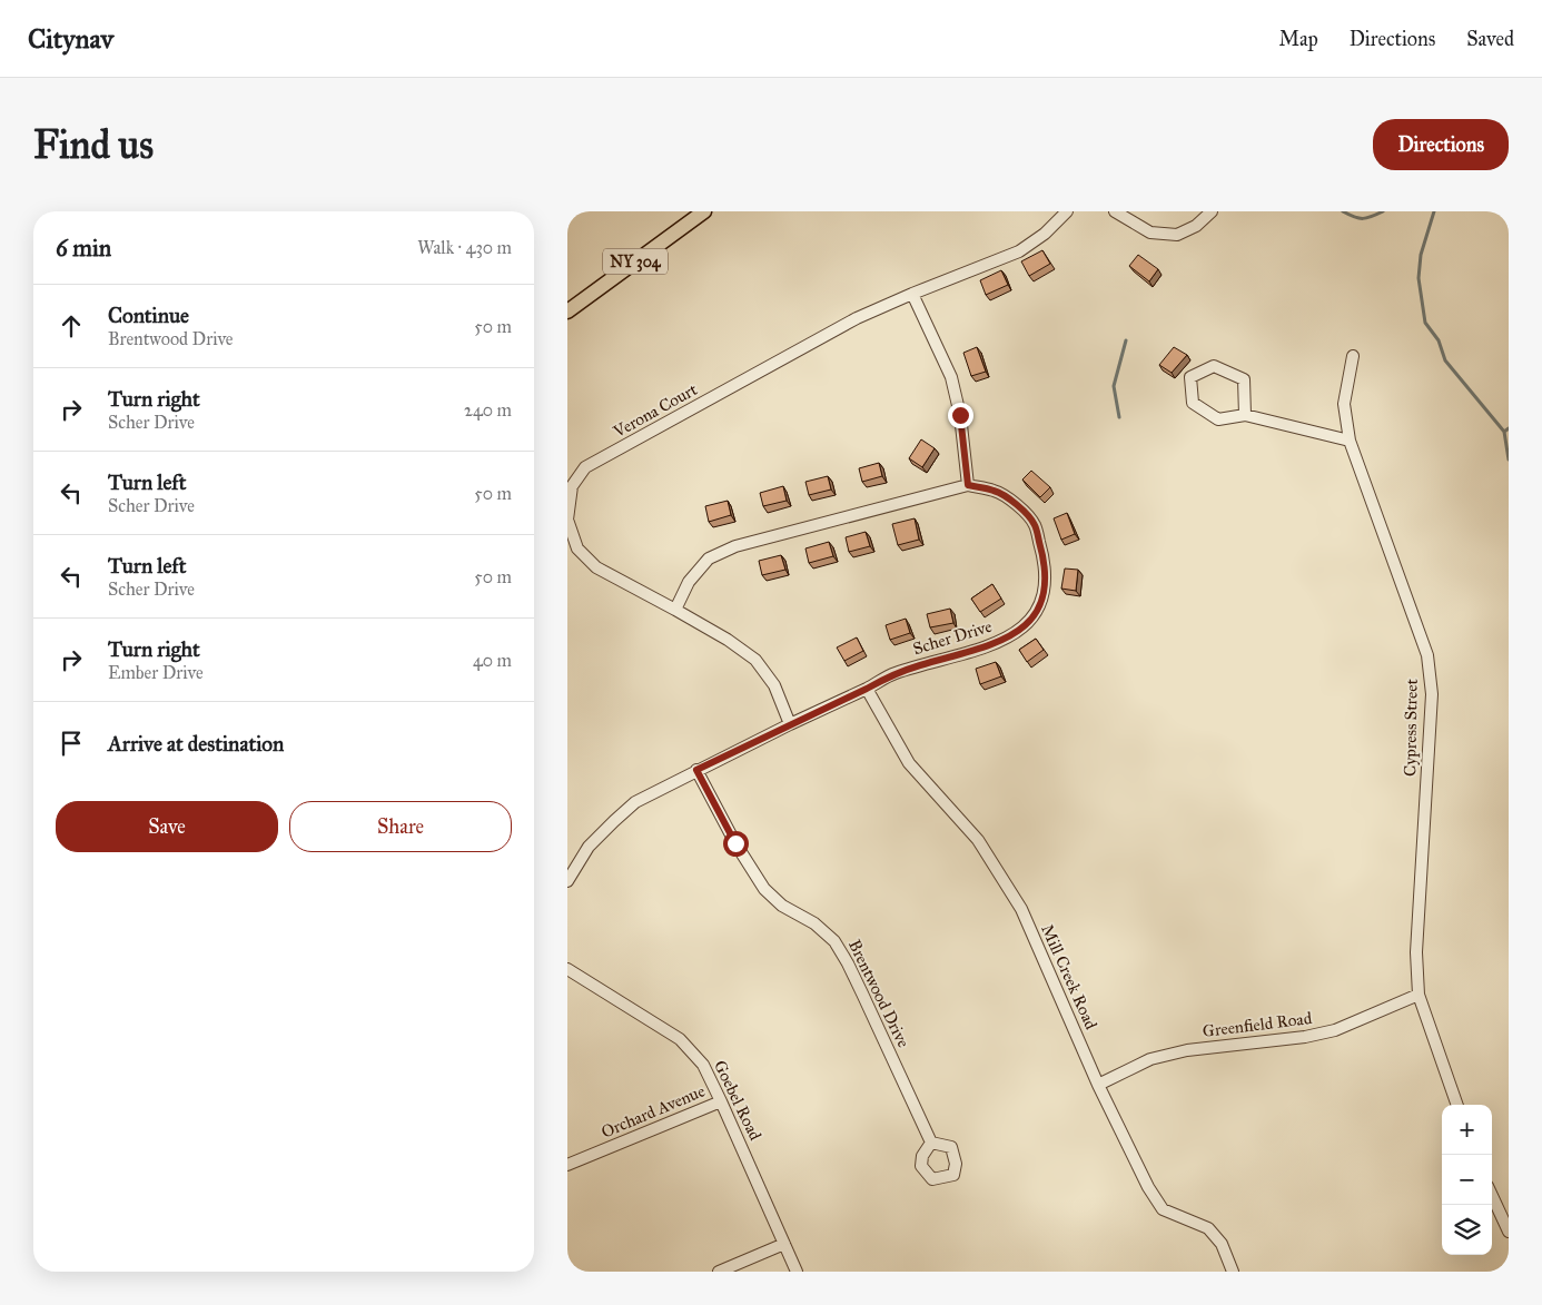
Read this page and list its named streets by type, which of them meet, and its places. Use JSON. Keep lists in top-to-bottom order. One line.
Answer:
{"streets":{"main road":["NY 304"],"street":["Verona Court","Scher Drive","Cypress Street","Mill Creek Road","Brentwood Drive","Greenfield Road","Goebel Road","Orchard Avenue"]},"crossings":[["Verona Court","Scher Drive"],["Scher Drive","Mill Creek Road"],["Scher Drive","Brentwood Drive"],["Cypress Street","Greenfield Road"],["Mill Creek Road","Greenfield Road"],["Goebel Road","Orchard Avenue"]],"page":{"header":"Citynav","nav":["Map","Directions","Saved"],"buttons":["Directions",["Save","Share"]],"title":"Find us","heading":["6 min","Walk · 430 m"],"list":[["Continue","Brentwood Drive","50 m"],["Turn right","Scher Drive","240 m"],["Turn left","Scher Drive","50 m"],["Turn left","Scher Drive","50 m"],["Turn right","Ember Drive","40 m"],"Arrive at destination"],"map_buttons":["+","−"]}}
